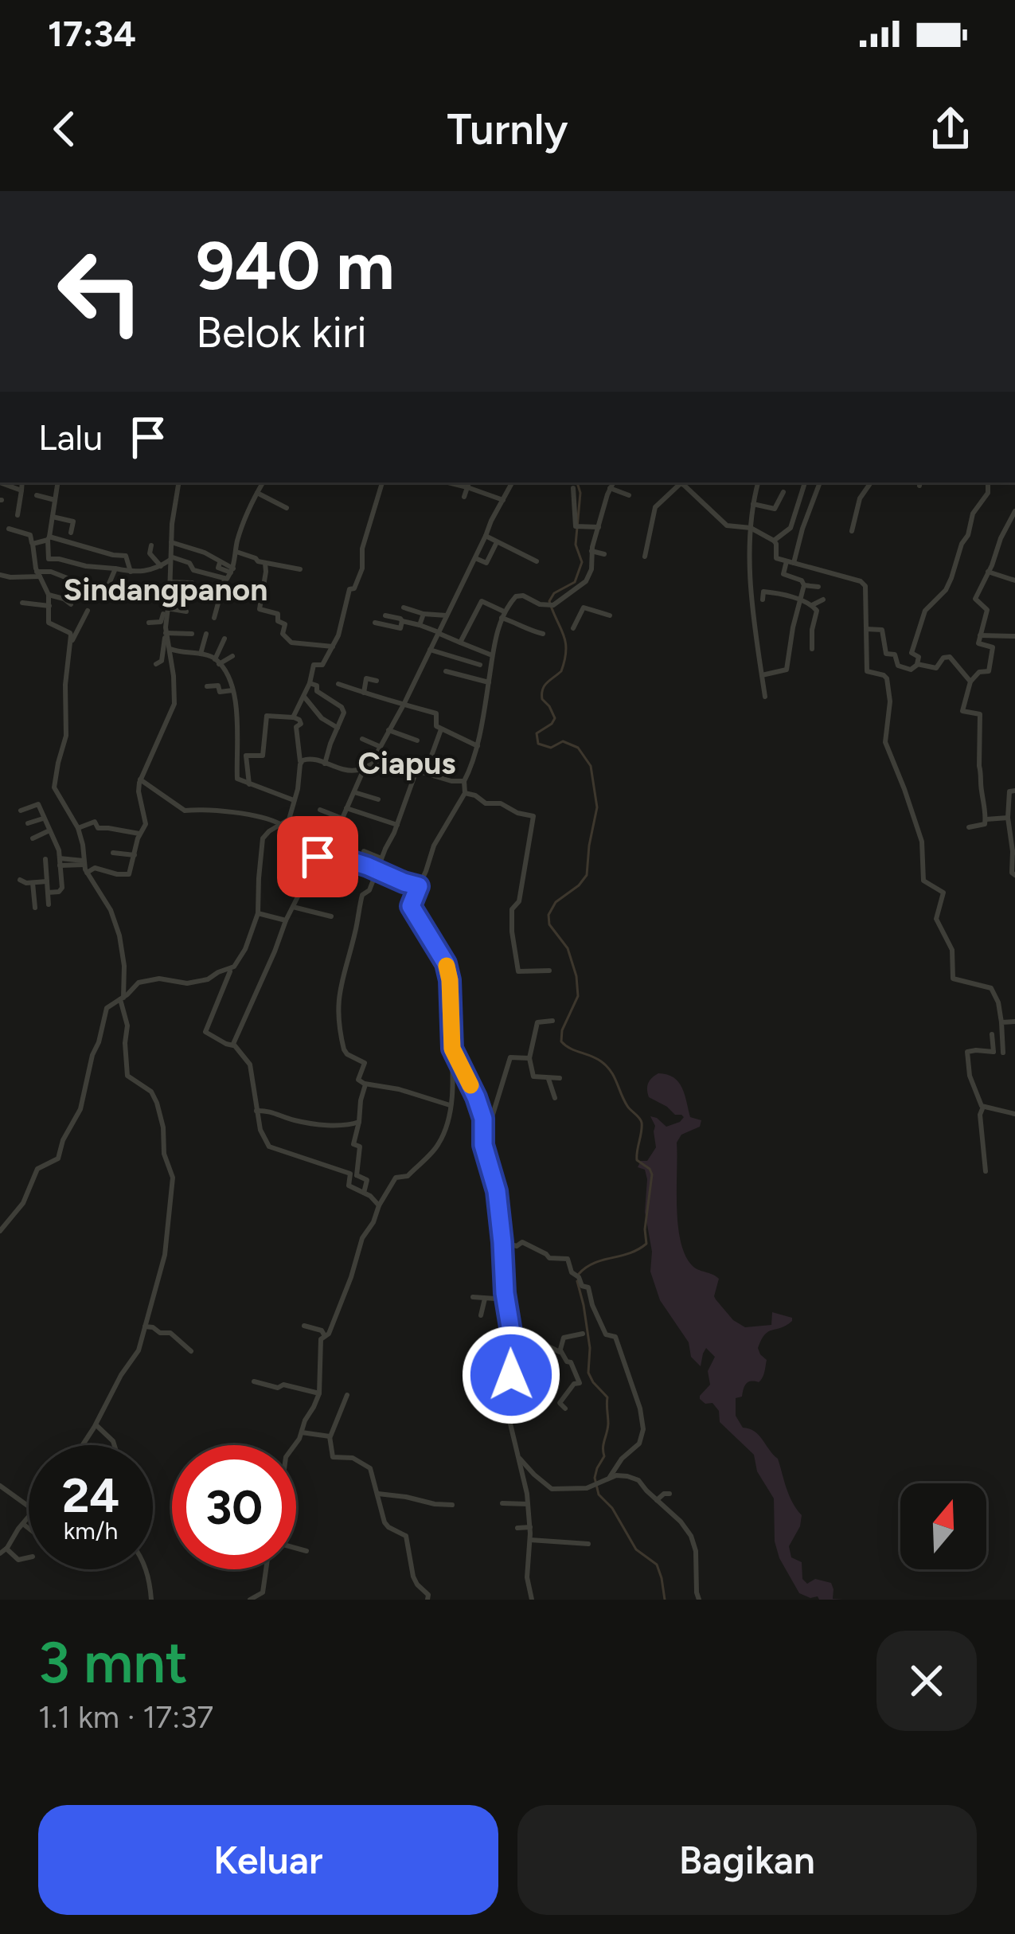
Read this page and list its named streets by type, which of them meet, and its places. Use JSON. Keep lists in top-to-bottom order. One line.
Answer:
{"districts":["Sindangpanon","Ciapus"],"north":"top","page":{"status":"17:34","header":"Turnly","turn":["940 m","Belok kiri"],"then":"Lalu","speed":"24 km/h","limit":"30","heading":["3 mnt","1.1 km · 17:37"],"buttons":["Keluar","Bagikan"]}}
